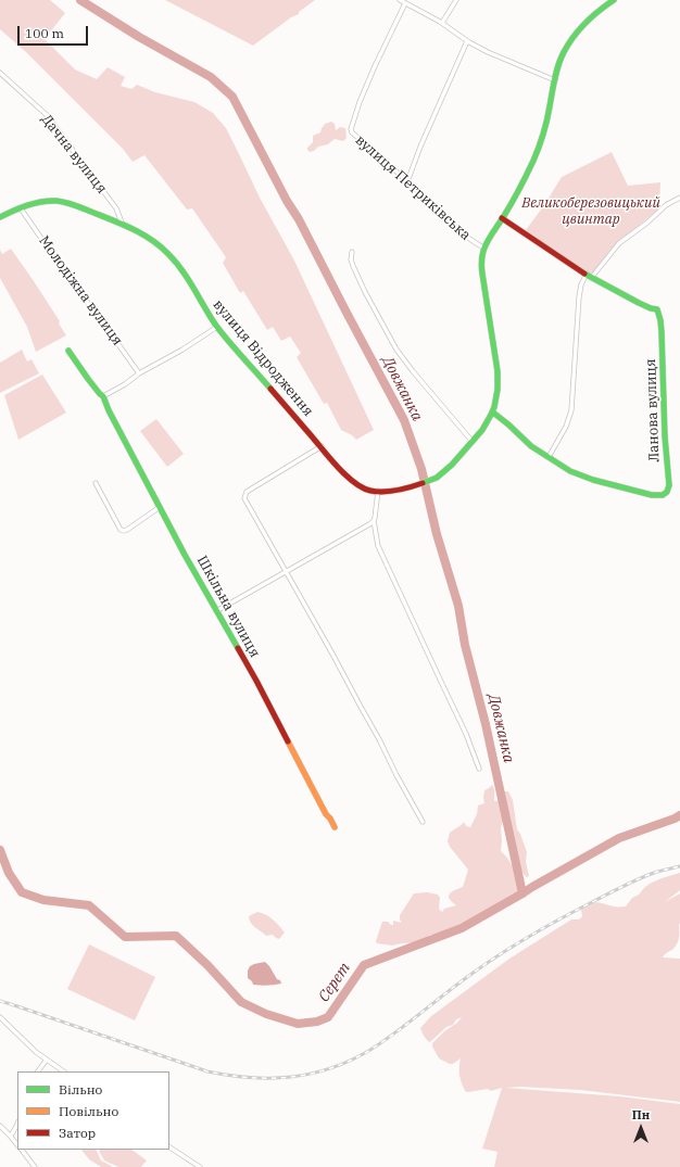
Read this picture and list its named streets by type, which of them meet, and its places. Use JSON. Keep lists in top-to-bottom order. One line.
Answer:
{"streets":{"street":["Дачна вулиця","вулиця Петриківська","Молодіжна вулиця","вулиця Відродження","Ланова вулиця","Шкільна вулиця"]},"crossings":[["Дачна вулиця","вулиця Відродження"],["Молодіжна вулиця","вулиця Відродження"],["вулиця Відродження","Ланова вулиця"]],"water":["Довжанка","Серет"],"parks":["Великоберезовицький цвинтар"],"legend":["Вільно","Повільно","Затор"],"scale_bar":"100 m","north":"top"}
